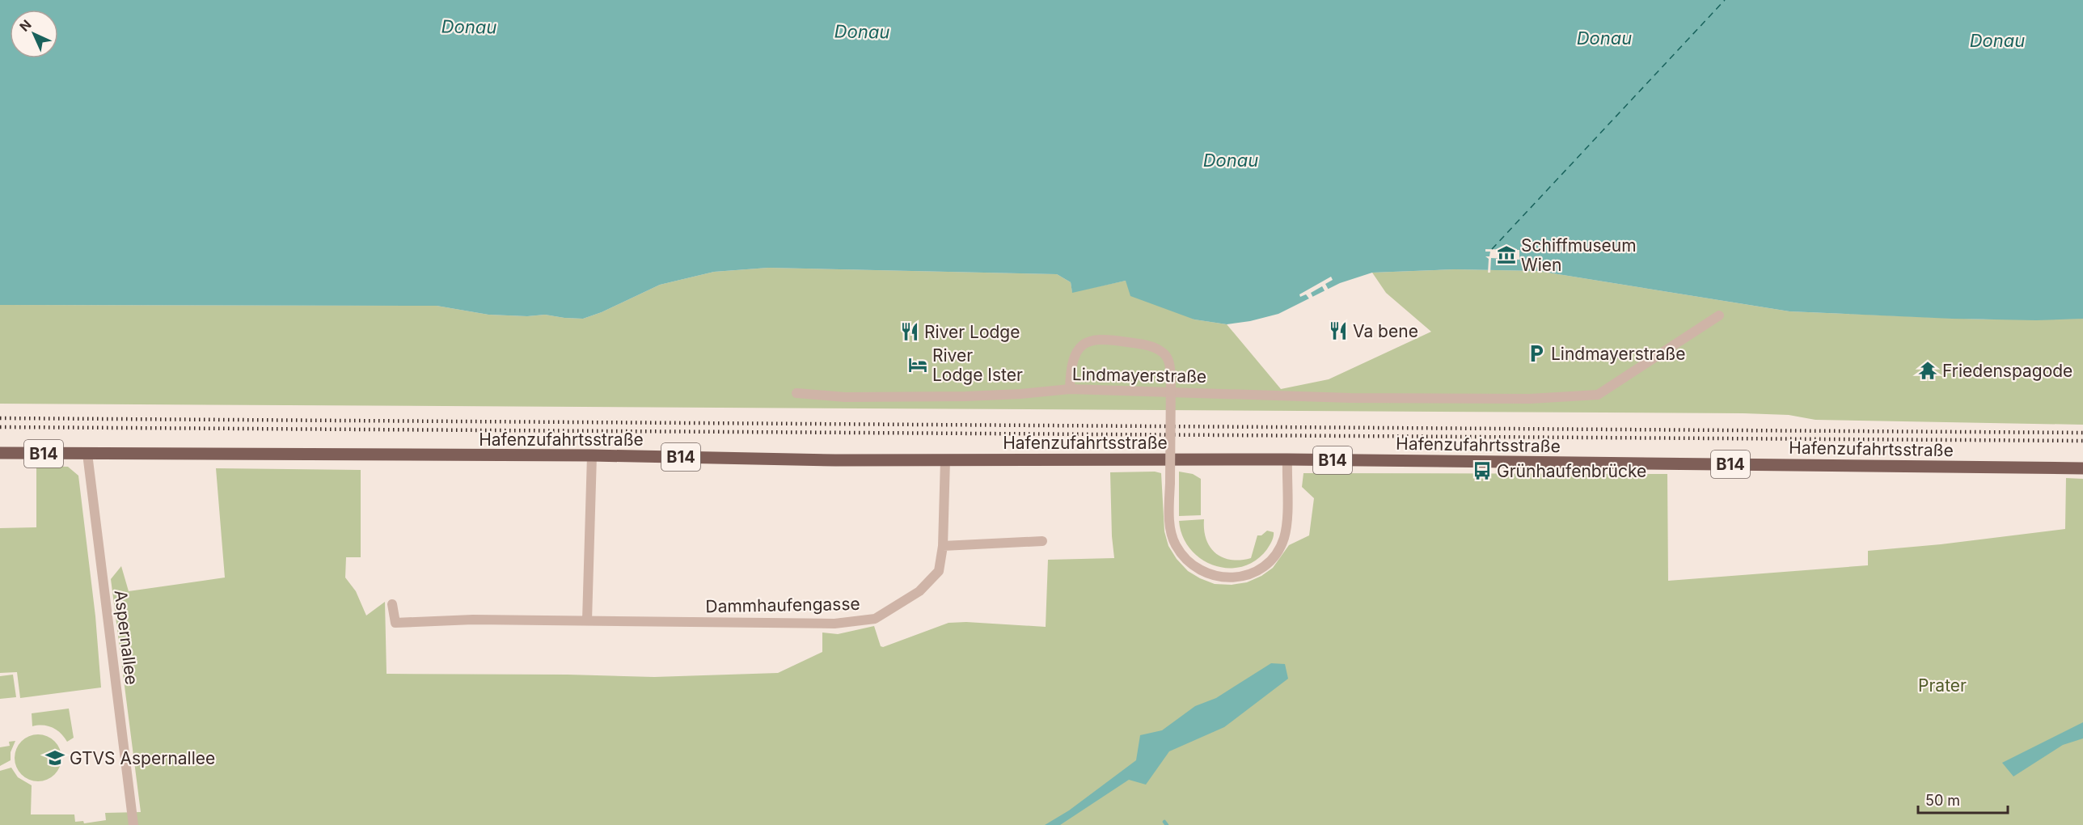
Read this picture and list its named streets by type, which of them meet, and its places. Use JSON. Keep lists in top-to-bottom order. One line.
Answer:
{"streets":{"main road":["Hafenzufahrtsstraße","B14"],"street":["Lindmayerstraße","Dammhaufengasse","Aspernallee"]},"crossings":[["Hafenzufahrtsstraße","B14"],["Hafenzufahrtsstraße","Dammhaufengasse"],["Hafenzufahrtsstraße","Aspernallee"],["B14","Aspernallee"]],"water":["Donau"],"parks":["Prater"],"places":{"museum":["Schiffmuseum Wien"],"restaurant":["Va bene","River Lodge"],"parking":["Lindmayerstraße"],"hotel":["River Lodge Ister"],"temple":["Friedenspagode"],"bus stop":["Grünhaufenbrücke"],"school or university":["GTVS Aspernallee"]},"scale_bar":"50 m","north":"top left"}
